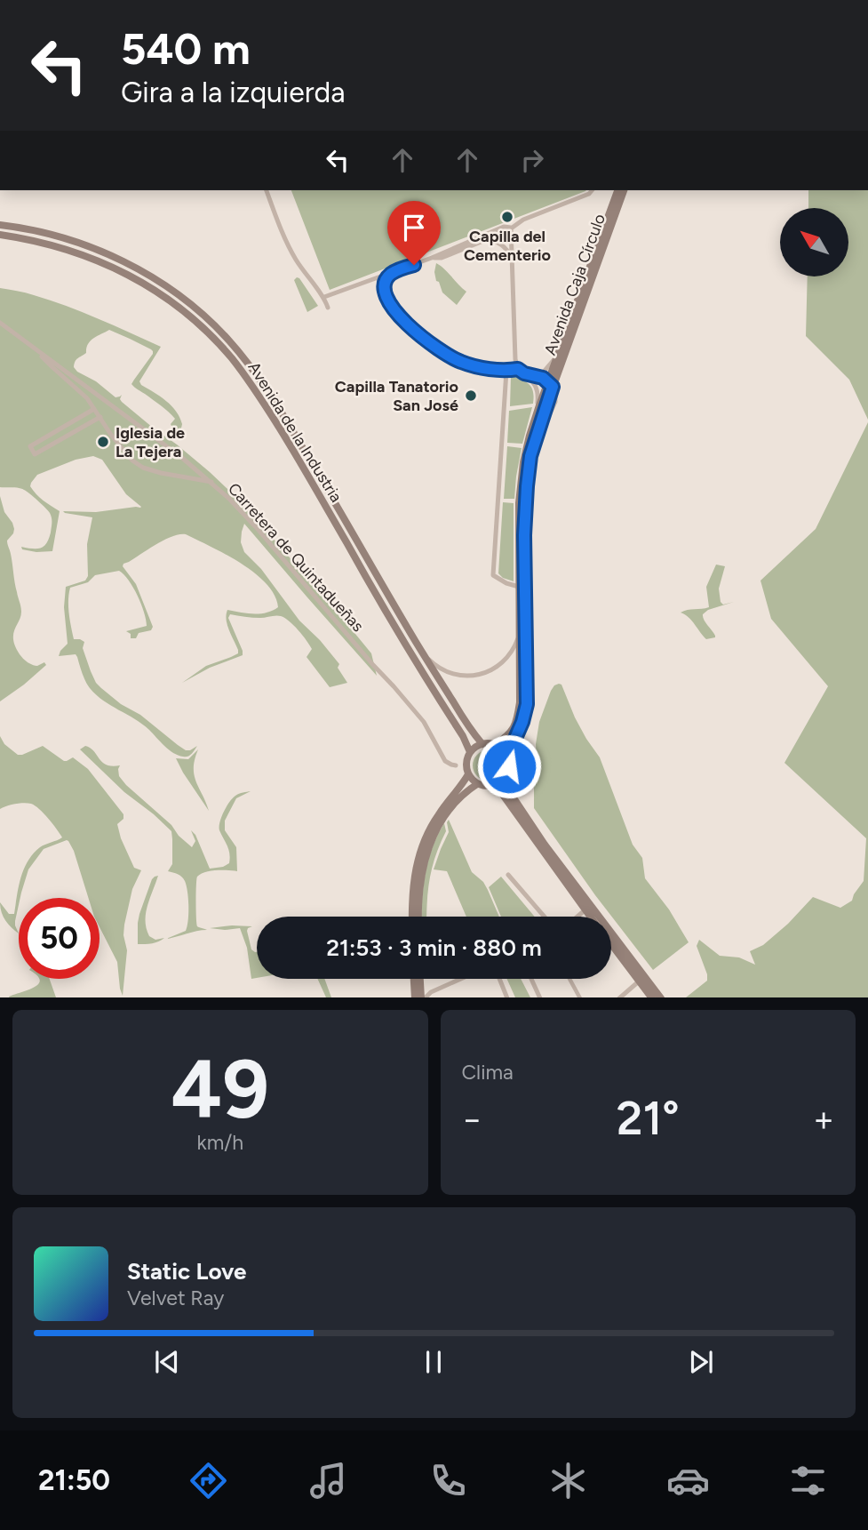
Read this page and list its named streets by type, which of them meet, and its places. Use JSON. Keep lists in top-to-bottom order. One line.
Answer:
{"streets":{"main road":["Avenida Caja Círculo","Avenida de la Industria"],"street":["Carretera de Quintadueñas"]},"crossings":[["Avenida Caja Círculo","Avenida de la Industria"]],"places":["Capilla del Cementerio","Capilla Tanatorio San José","Iglesia de La Tejera"],"north":"top left","page":{"turn":["540 m","Gira a la izquierda"],"limit":"50","trip":"21:53 · 3 min · 880 m","tile":[["49","km/h"],"Clima"],"heat":["−","21°","+"],"song":["Static Love","Velvet Ray"],"tabs":"21:50"}}
